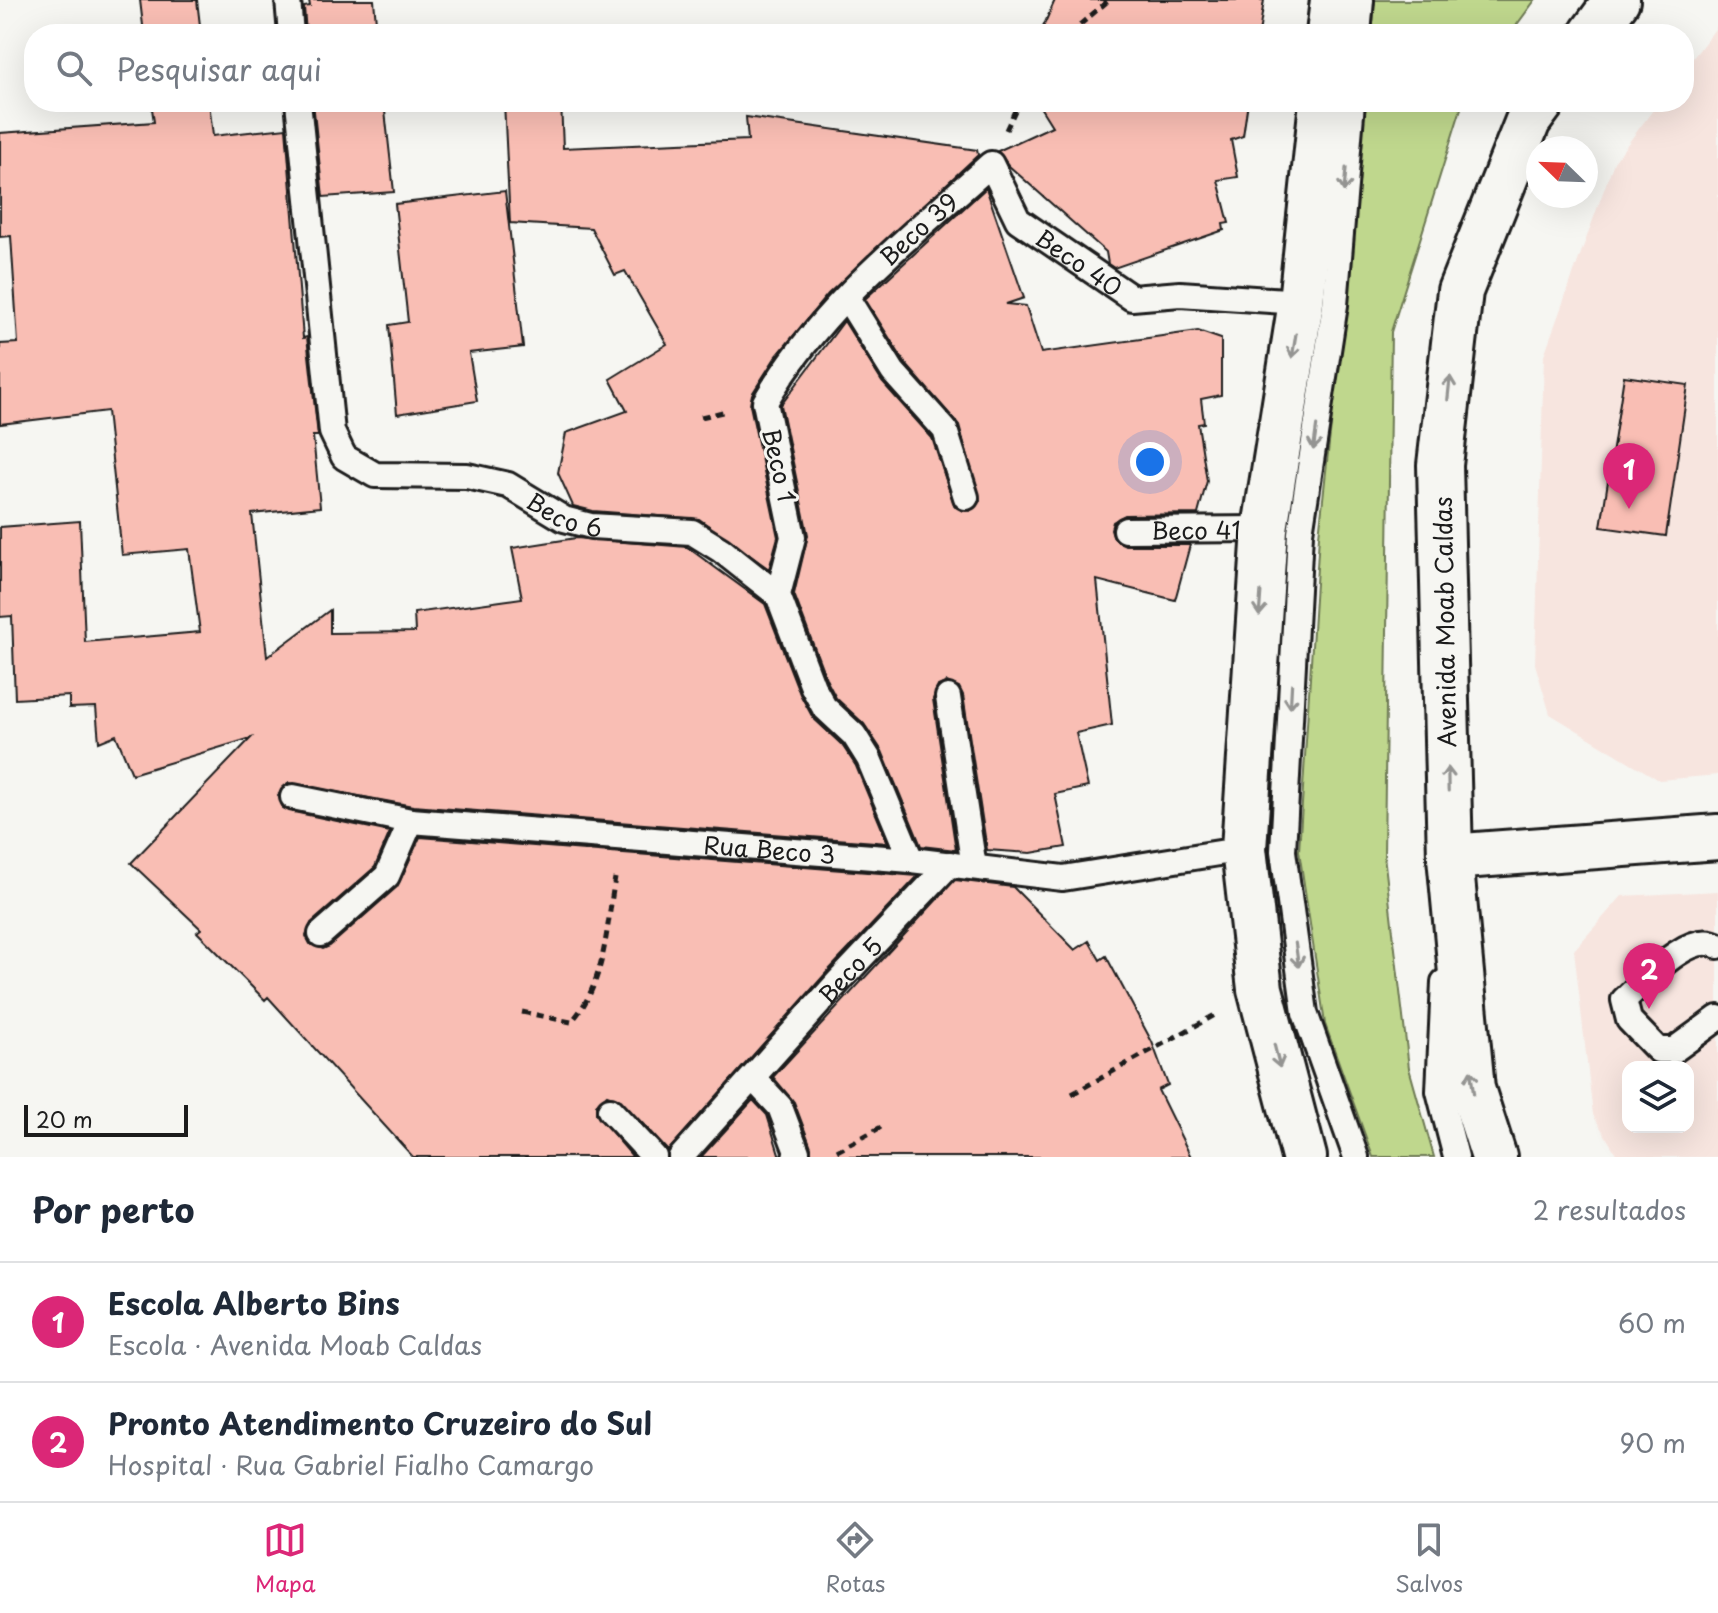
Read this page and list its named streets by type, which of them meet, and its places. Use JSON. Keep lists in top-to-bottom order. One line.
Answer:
{"streets":{"main road":["Avenida Moab Caldas"],"lane":["Beco 39","Beco 40","Beco 1","Beco 6","Beco 41","Rua Beco 3","Beco 5"]},"crossings":[["Beco 39","Beco 40"],["Beco 39","Beco 1"],["Beco 1","Beco 6"],["Rua Beco 3","Beco 5"]],"scale_bar":"20 m","north":"top left","page":{"search":"Pesquisar aqui","pins":["1","2"],"scale":"20 m","heading":["Por perto","2 resultados"],"list":[{"mark":"1","name":"Escola Alberto Bins","note":"Escola · Avenida Moab Caldas","value":"60 m"},{"mark":"2","name":"Pronto Atendimento Cruzeiro do Sul","note":"Hospital · Rua Gabriel Fialho Camargo","value":"90 m"}],"nav":["Mapa","Rotas","Salvos"]}}
